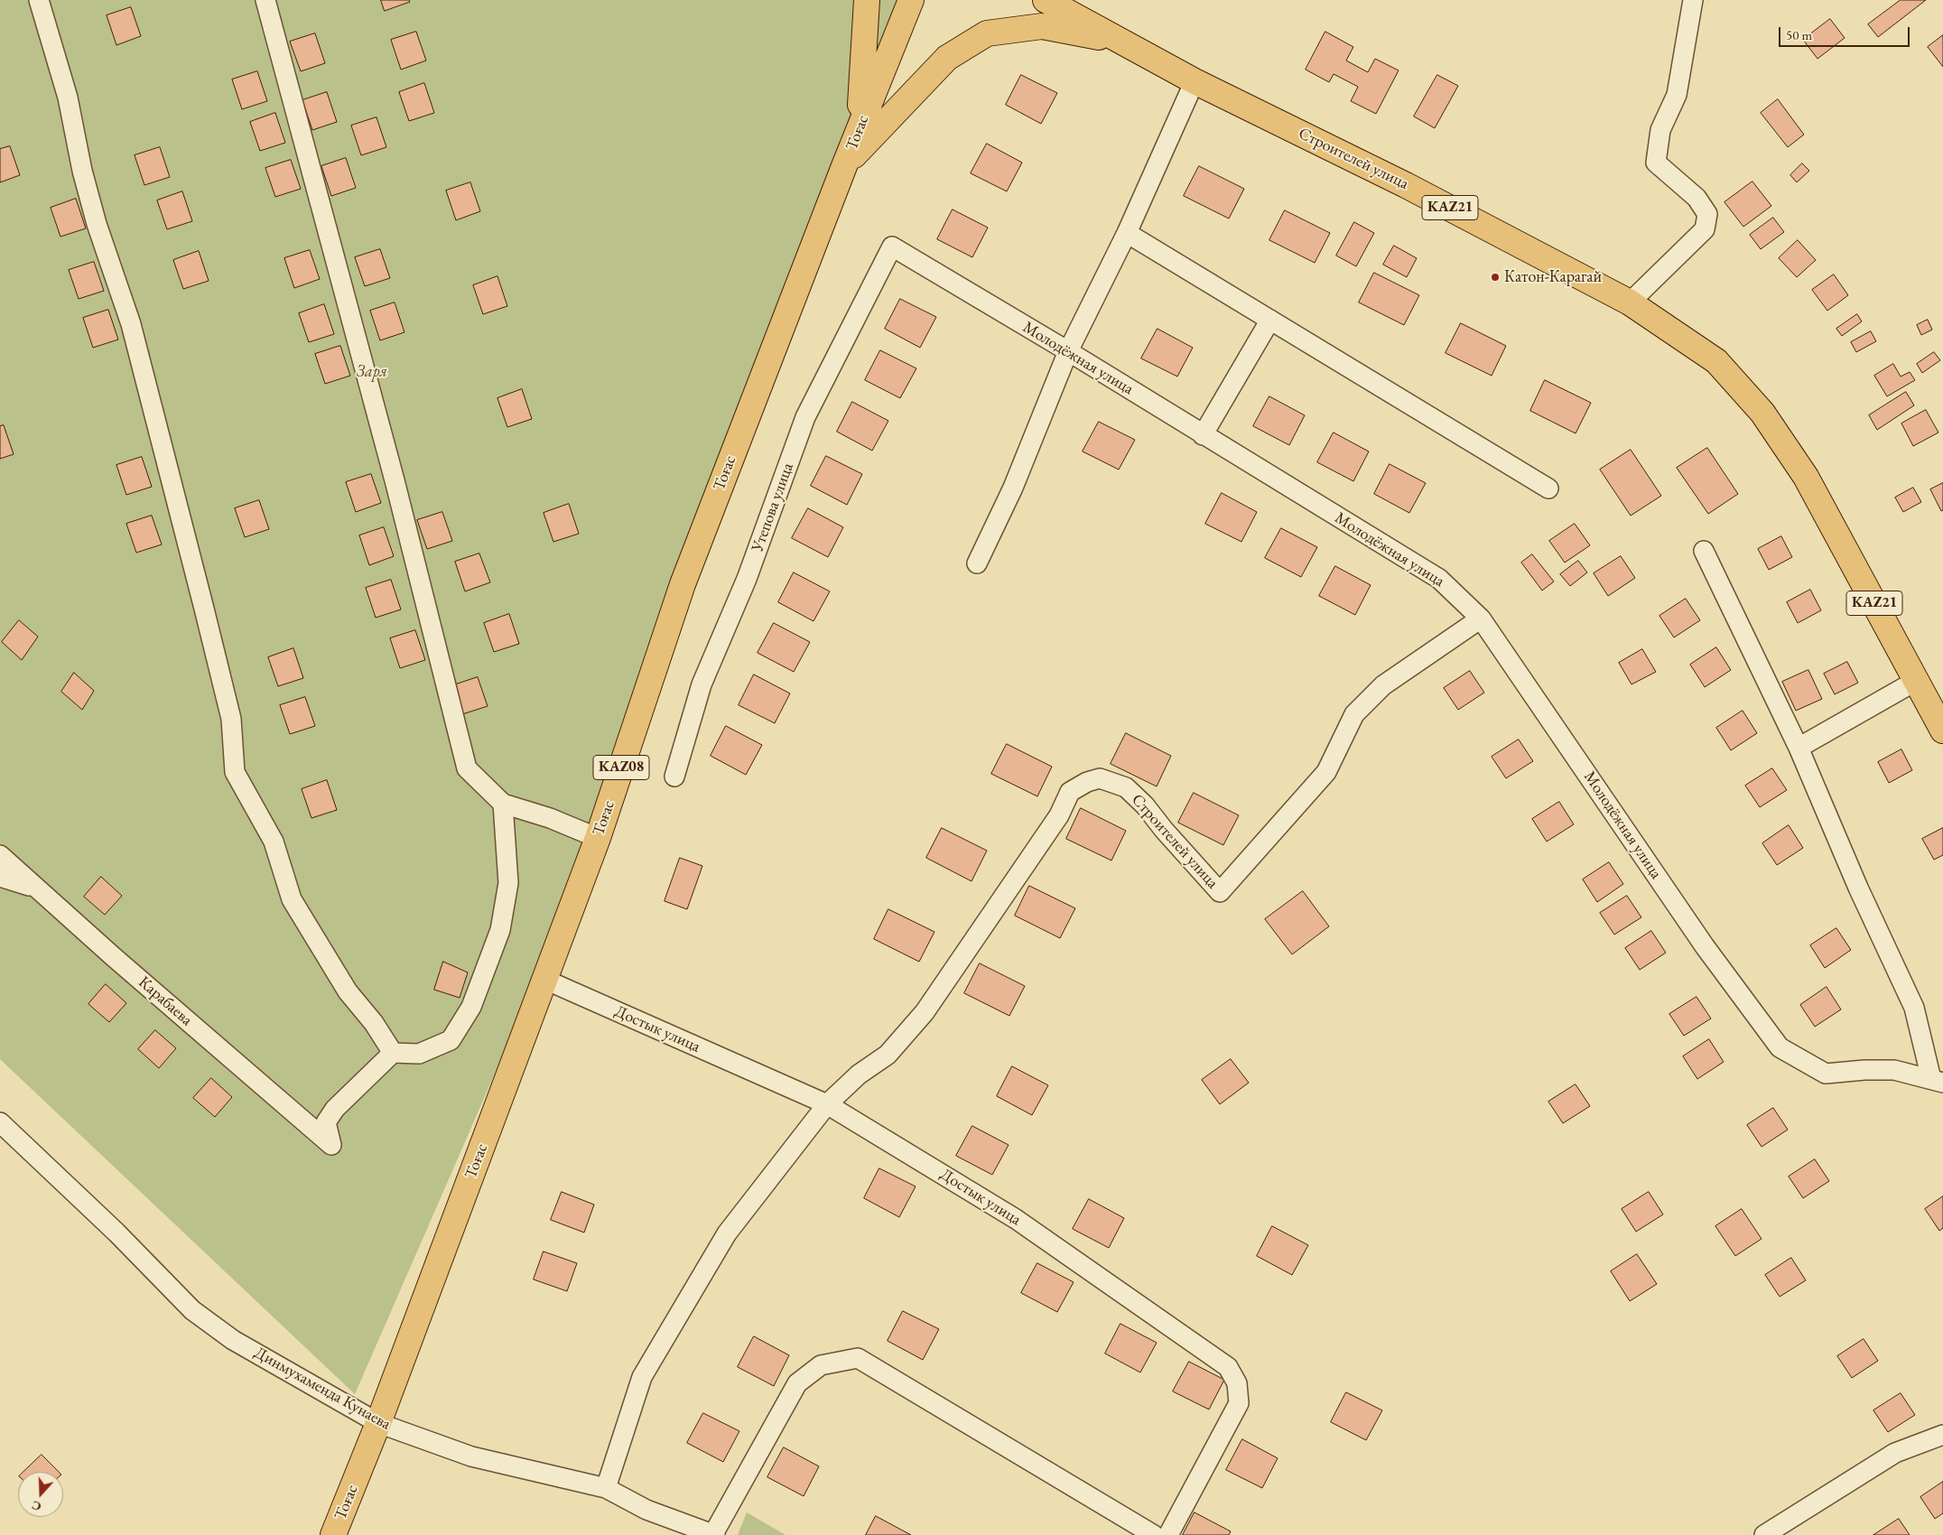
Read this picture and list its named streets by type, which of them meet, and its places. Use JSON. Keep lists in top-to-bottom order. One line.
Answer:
{"streets":{"highway":["Тоғас","Строителей улица","KAZ21","KAZ08"],"street":["Молодёжная улица","Утепова улица","Карабаева","Достык улица","Динмухаменда Кунаева"]},"crossings":[["Тоғас","Достык улица"],["Тоғас","Динмухаменда Кунаева"],["Строителей улица","KAZ21"],["Строителей улица","Молодёжная улица"],["Строителей улица","Достык улица"],["Молодёжная улица","Утепова улица"]],"parks":["Заря"],"places":["Катон-Карагай"],"scale_bar":"50 m","north":"bottom"}
